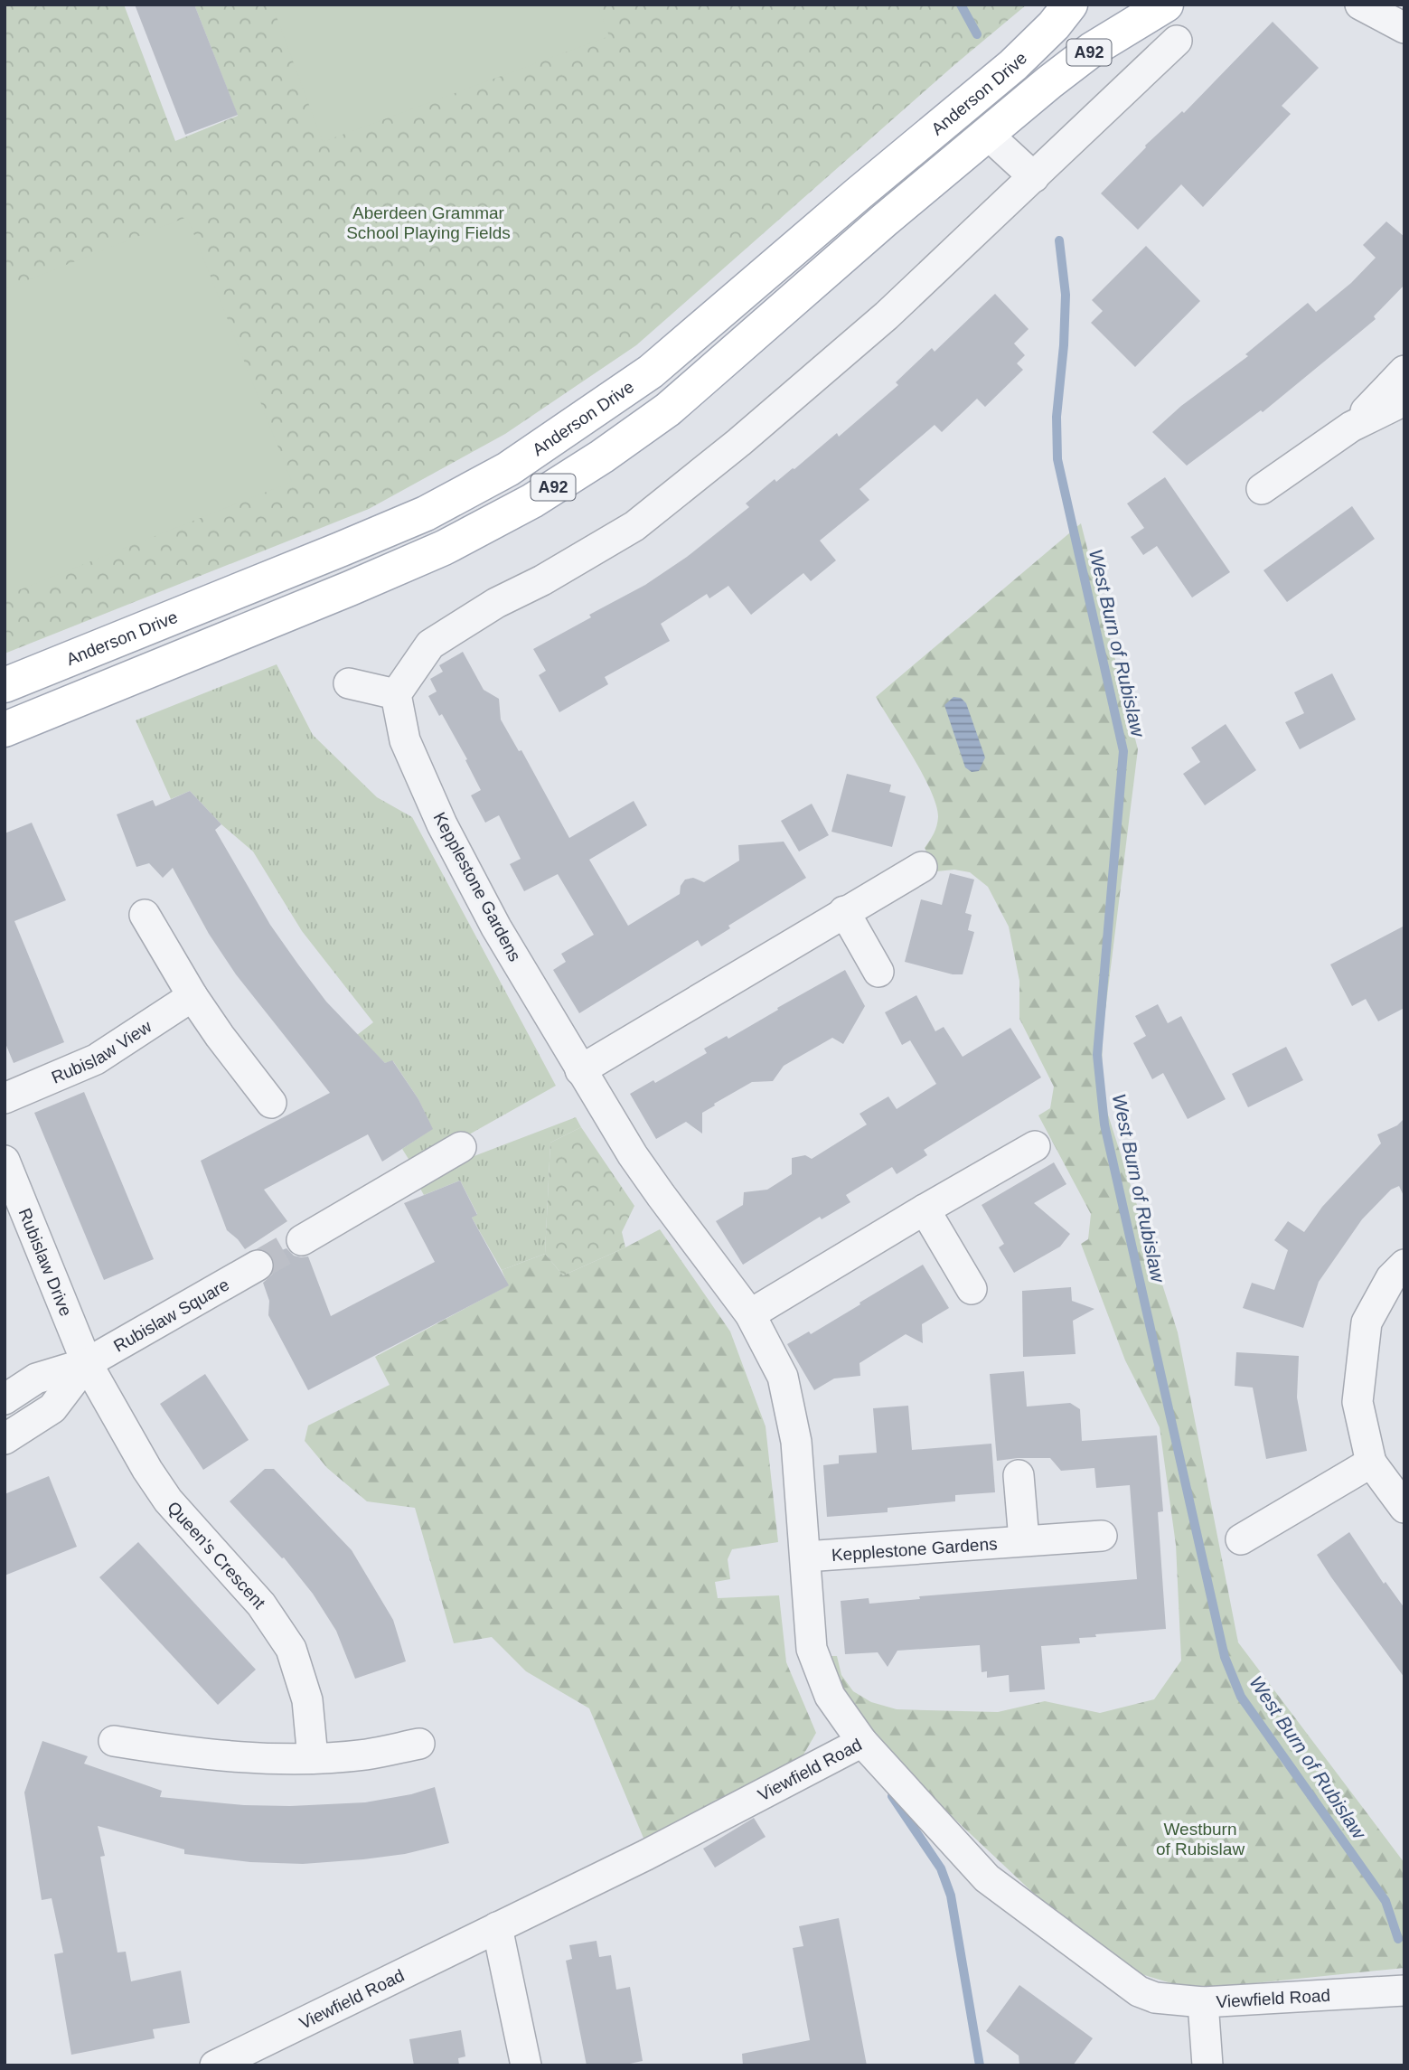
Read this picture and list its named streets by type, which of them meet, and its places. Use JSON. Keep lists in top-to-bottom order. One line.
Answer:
{"streets":{"main road":["A92","Anderson Drive"],"street":["Kepplestone Gardens","Rubislaw View","Rubislaw Drive","Rubislaw Square","Queen's Crescent","Viewfield Road"]},"crossings":[["Kepplestone Gardens","Viewfield Road"],["Rubislaw Drive","Rubislaw Square"],["Rubislaw Drive","Queen's Crescent"],["Rubislaw Square","Queen's Crescent"]],"water":["West Burn of Rubislaw"],"parks":["Aberdeen Grammar School Playing Fields","Westburn of Rubislaw"]}
